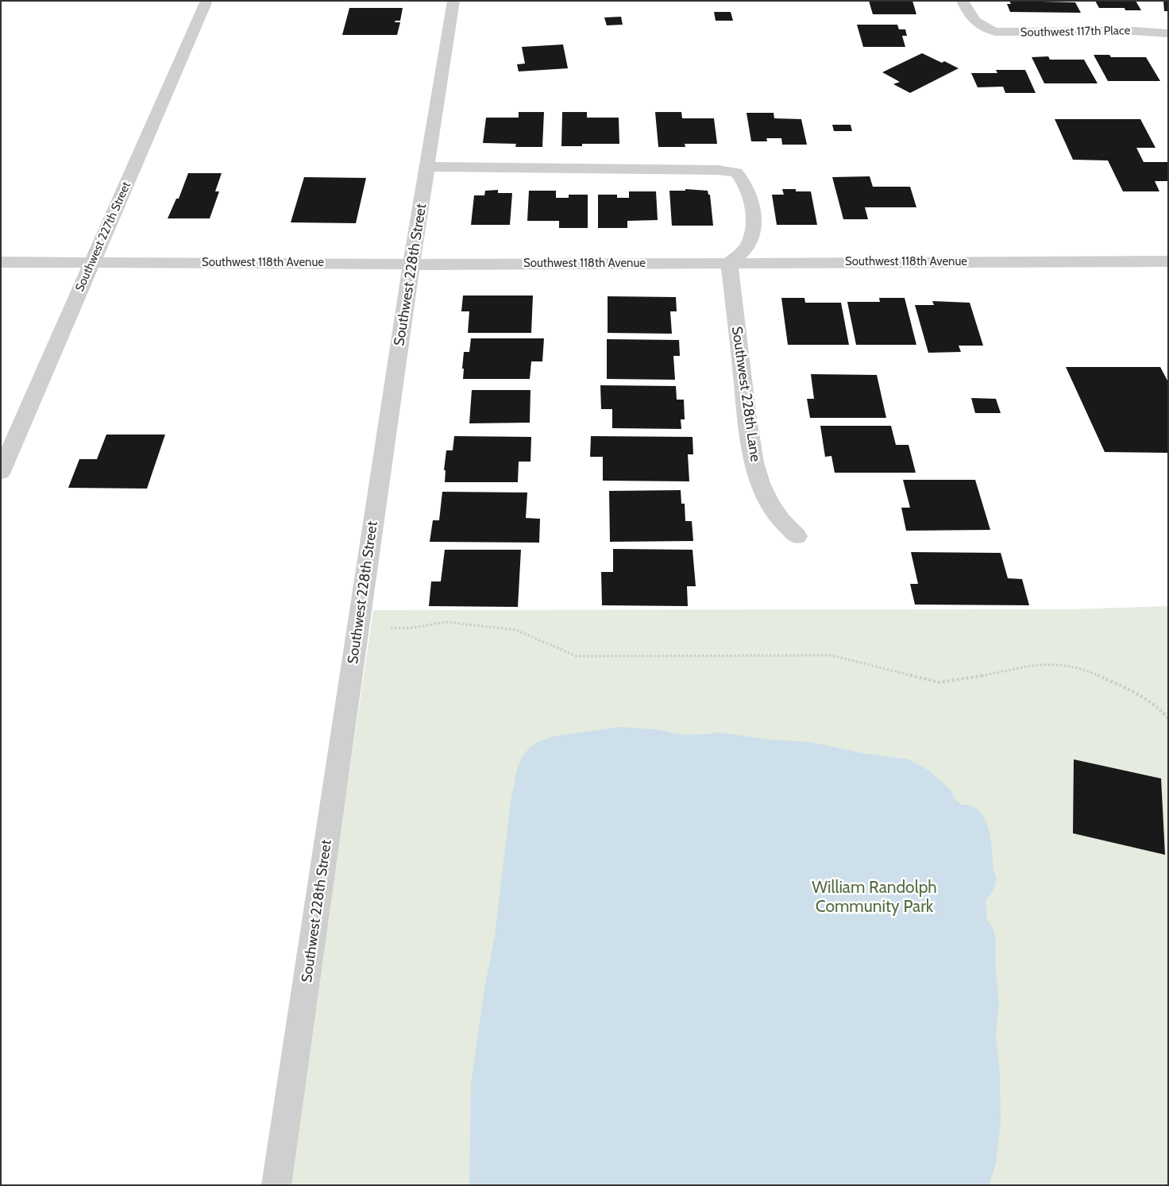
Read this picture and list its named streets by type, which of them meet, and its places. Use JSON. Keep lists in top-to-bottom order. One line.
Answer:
{"streets":{"street":["Southwest 117th Place","Southwest 227th Street","Southwest 118th Avenue","Southwest 228th Street","Southwest 228th Lane"]},"crossings":[["Southwest 227th Street","Southwest 118th Avenue"],["Southwest 118th Avenue","Southwest 228th Street"],["Southwest 118th Avenue","Southwest 228th Lane"]],"parks":["William Randolph Community Park"]}
